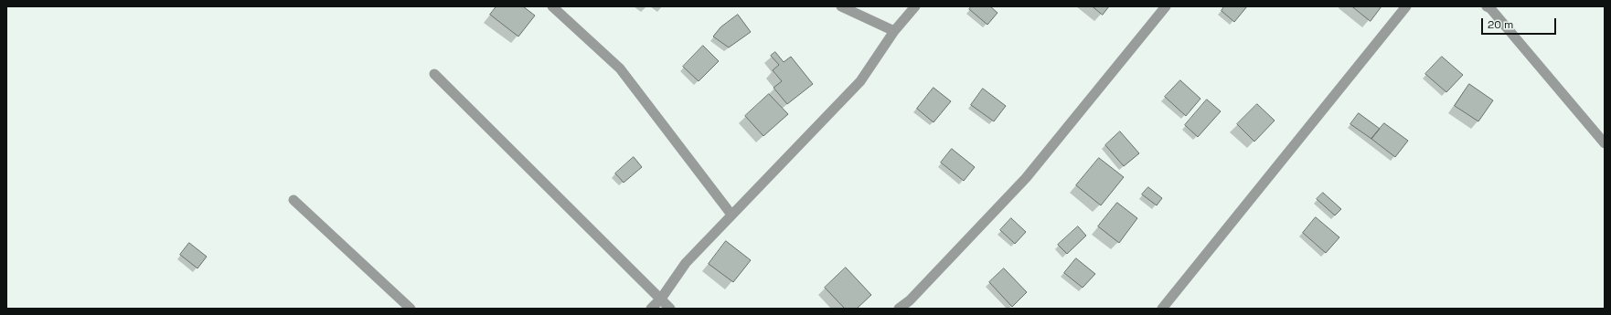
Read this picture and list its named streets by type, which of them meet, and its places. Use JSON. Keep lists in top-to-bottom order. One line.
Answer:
{"scale_bar":"20 m"}
